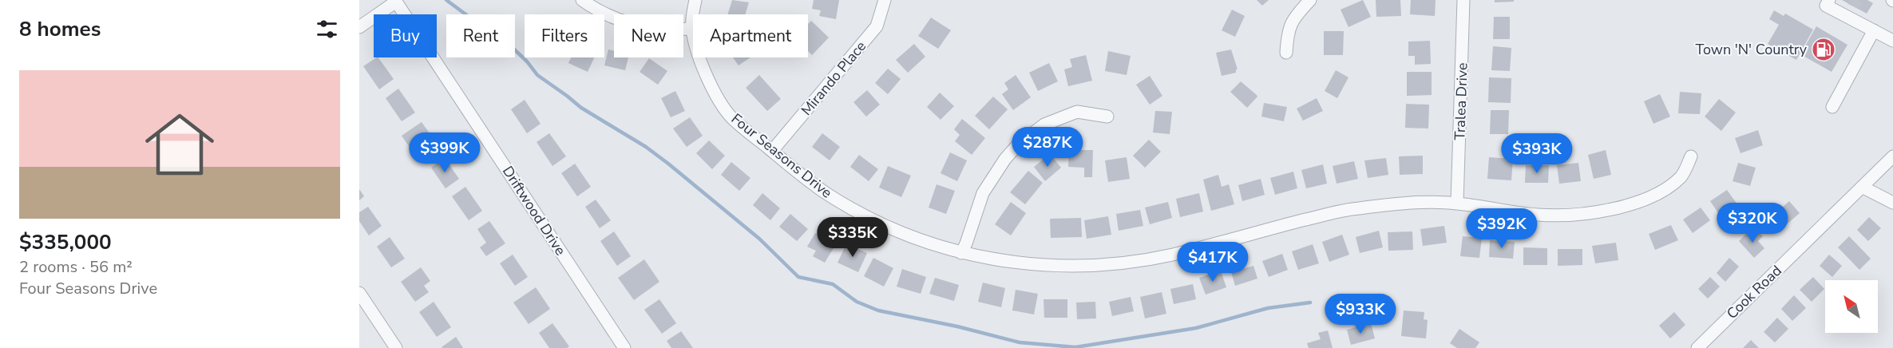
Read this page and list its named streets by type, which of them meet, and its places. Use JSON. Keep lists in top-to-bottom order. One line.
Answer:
{"streets":{"street":["Mirando Place","Tralea Drive","Four Seasons Drive","Driftwood Drive","Cook Road"]},"crossings":[["Mirando Place","Four Seasons Drive"],["Tralea Drive","Four Seasons Drive"]],"places":{"fuel station":["Town 'N' Country"]},"north":"top left","page":{"heading":"8 homes","chip":["Buy","Rent","Filters","New","Apartment"],"list":[{"name":"$335,000","note":"2 rooms · 56 m² · Four Seasons Drive"}],"price":["$287K","$399K","$393K","$320K","$392K","$335K","$417K","$933K"]}}
